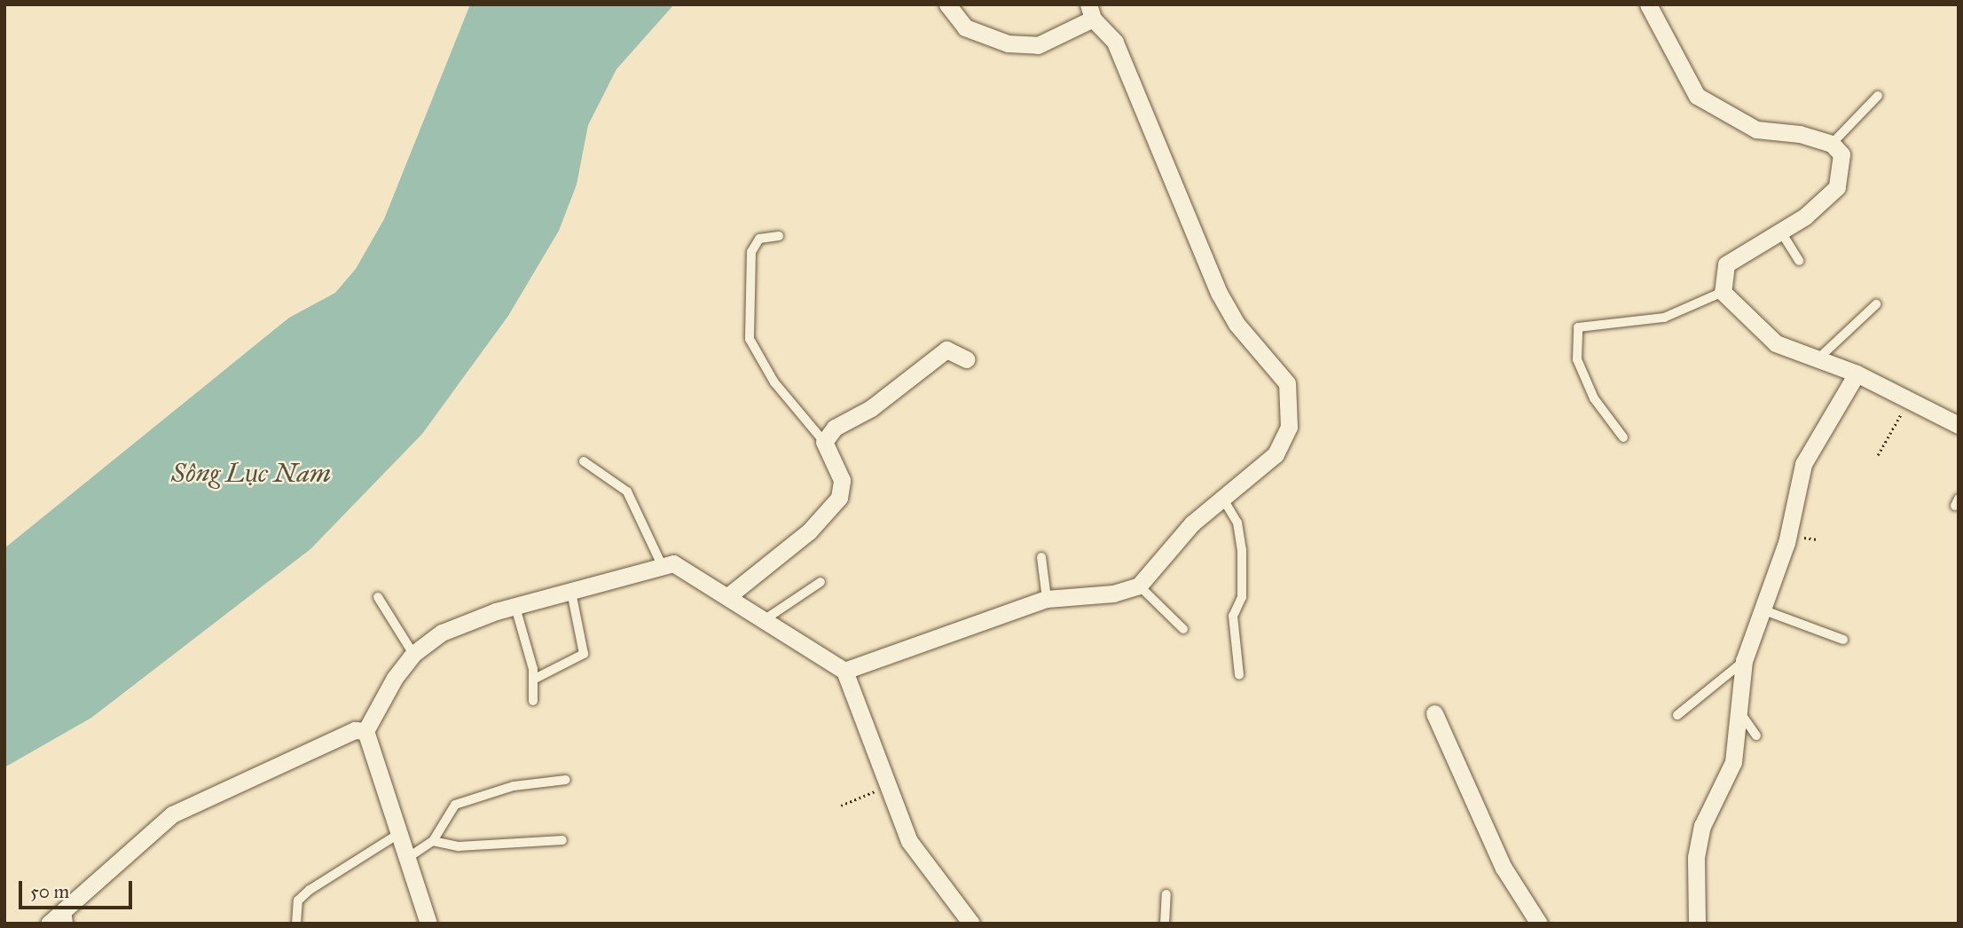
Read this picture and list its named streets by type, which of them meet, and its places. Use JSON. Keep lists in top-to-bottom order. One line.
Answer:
{"water":["Sông Lục Nam"],"scale_bar":"50 m"}
